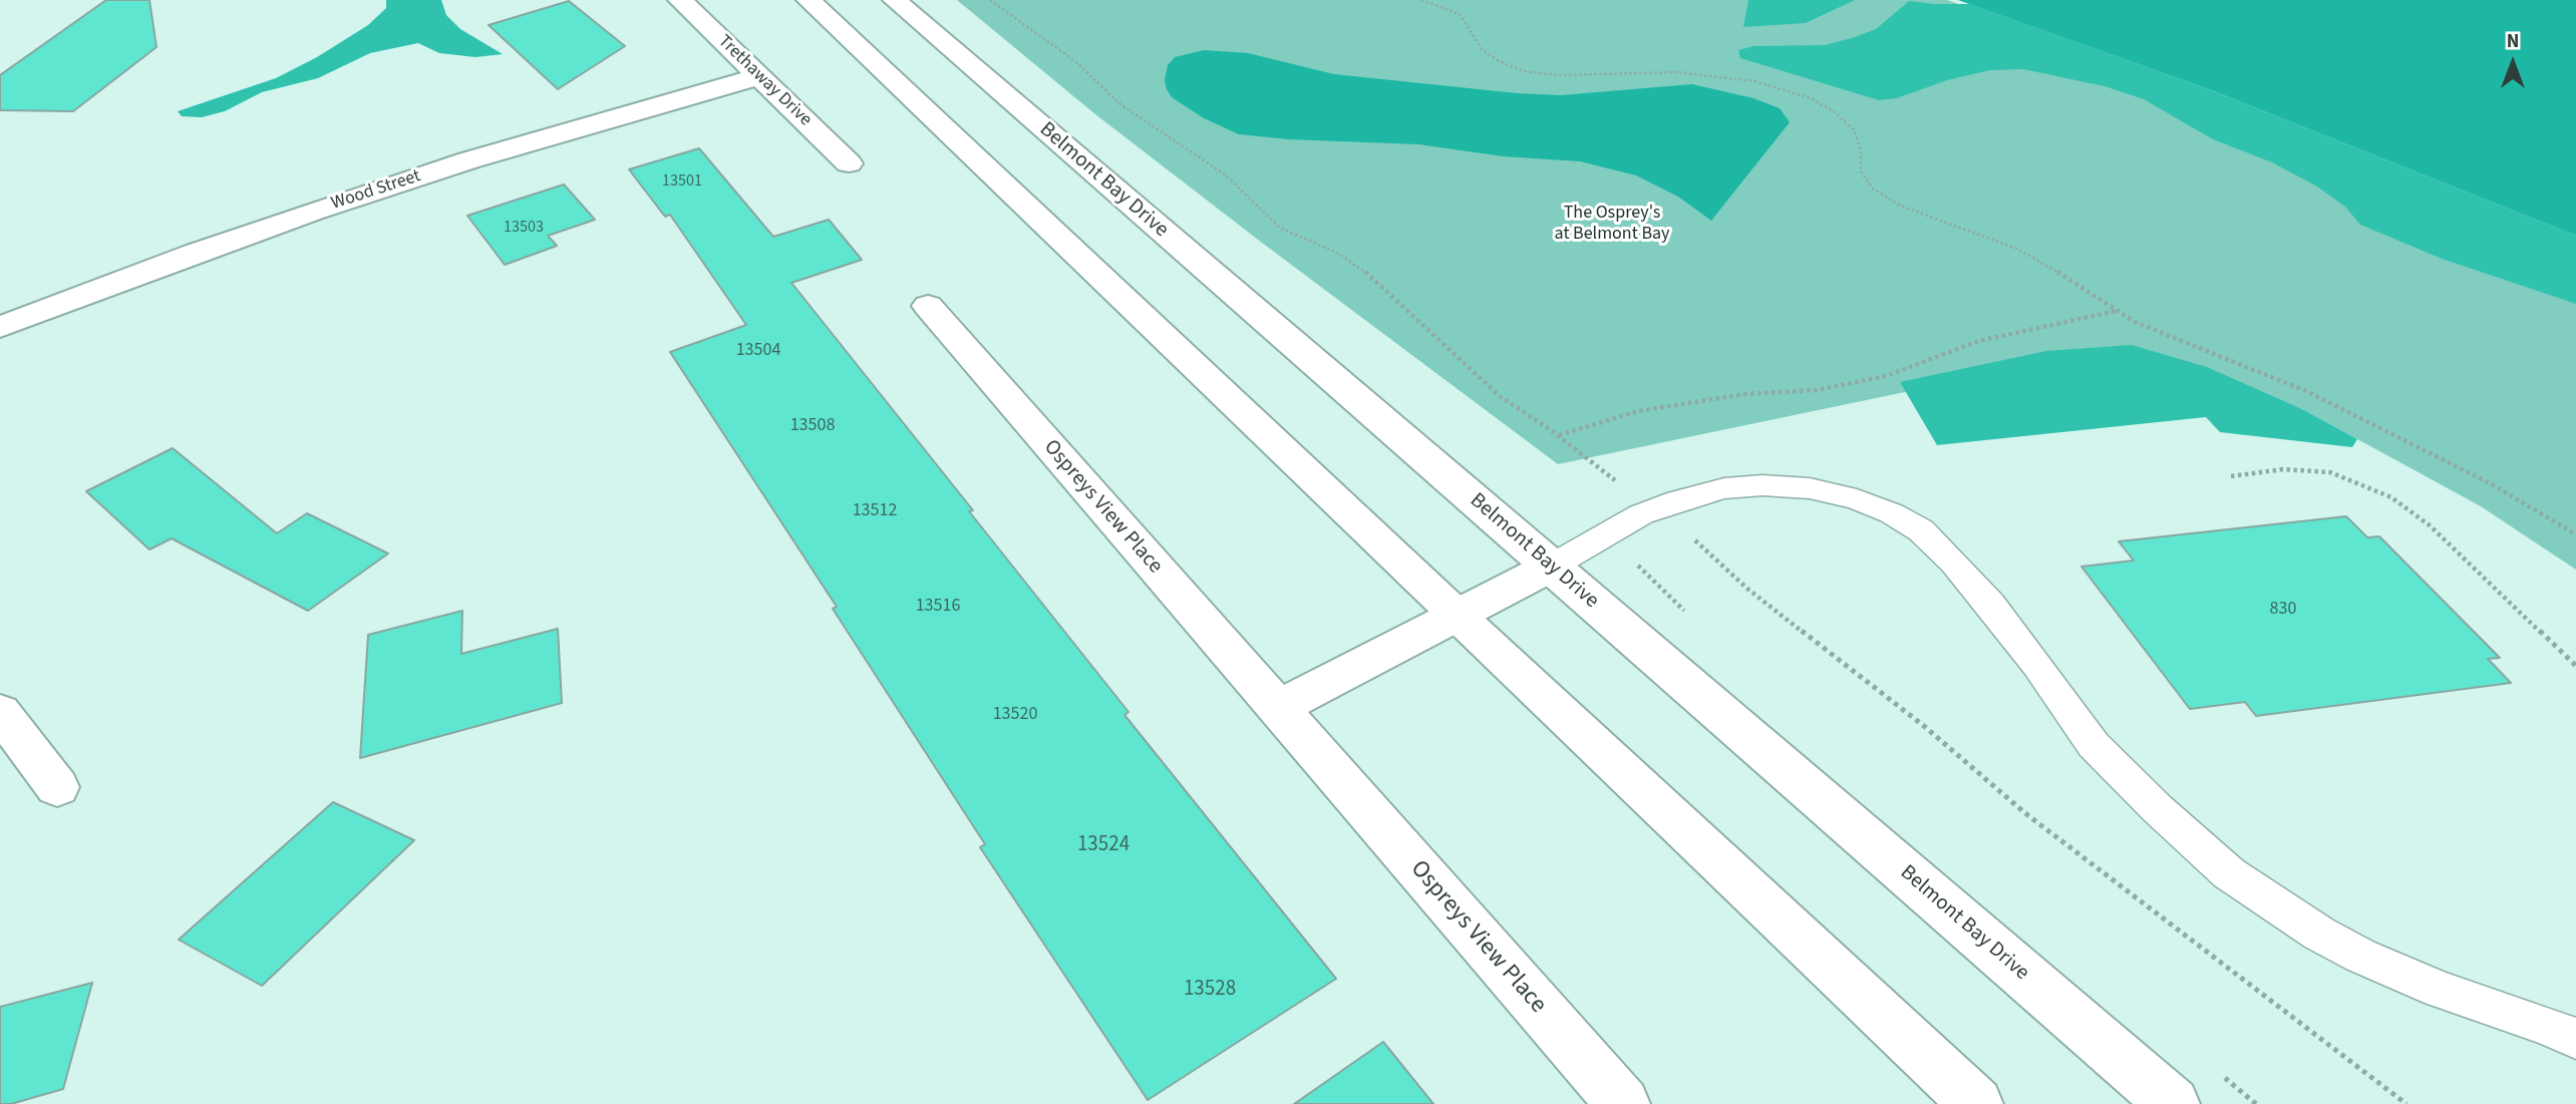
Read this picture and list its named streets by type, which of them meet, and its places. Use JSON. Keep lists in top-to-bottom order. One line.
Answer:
{"streets":{"street":["Trethaway Drive","Belmont Bay Drive","Wood Street","Ospreys View Place"]},"crossings":[["Trethaway Drive","Wood Street"]],"parks":["The Osprey's at Belmont Bay"],"house_numbers":["13501","13503","13504","13508","13512","13516","830","13520","13524","13528"],"north":"top"}
